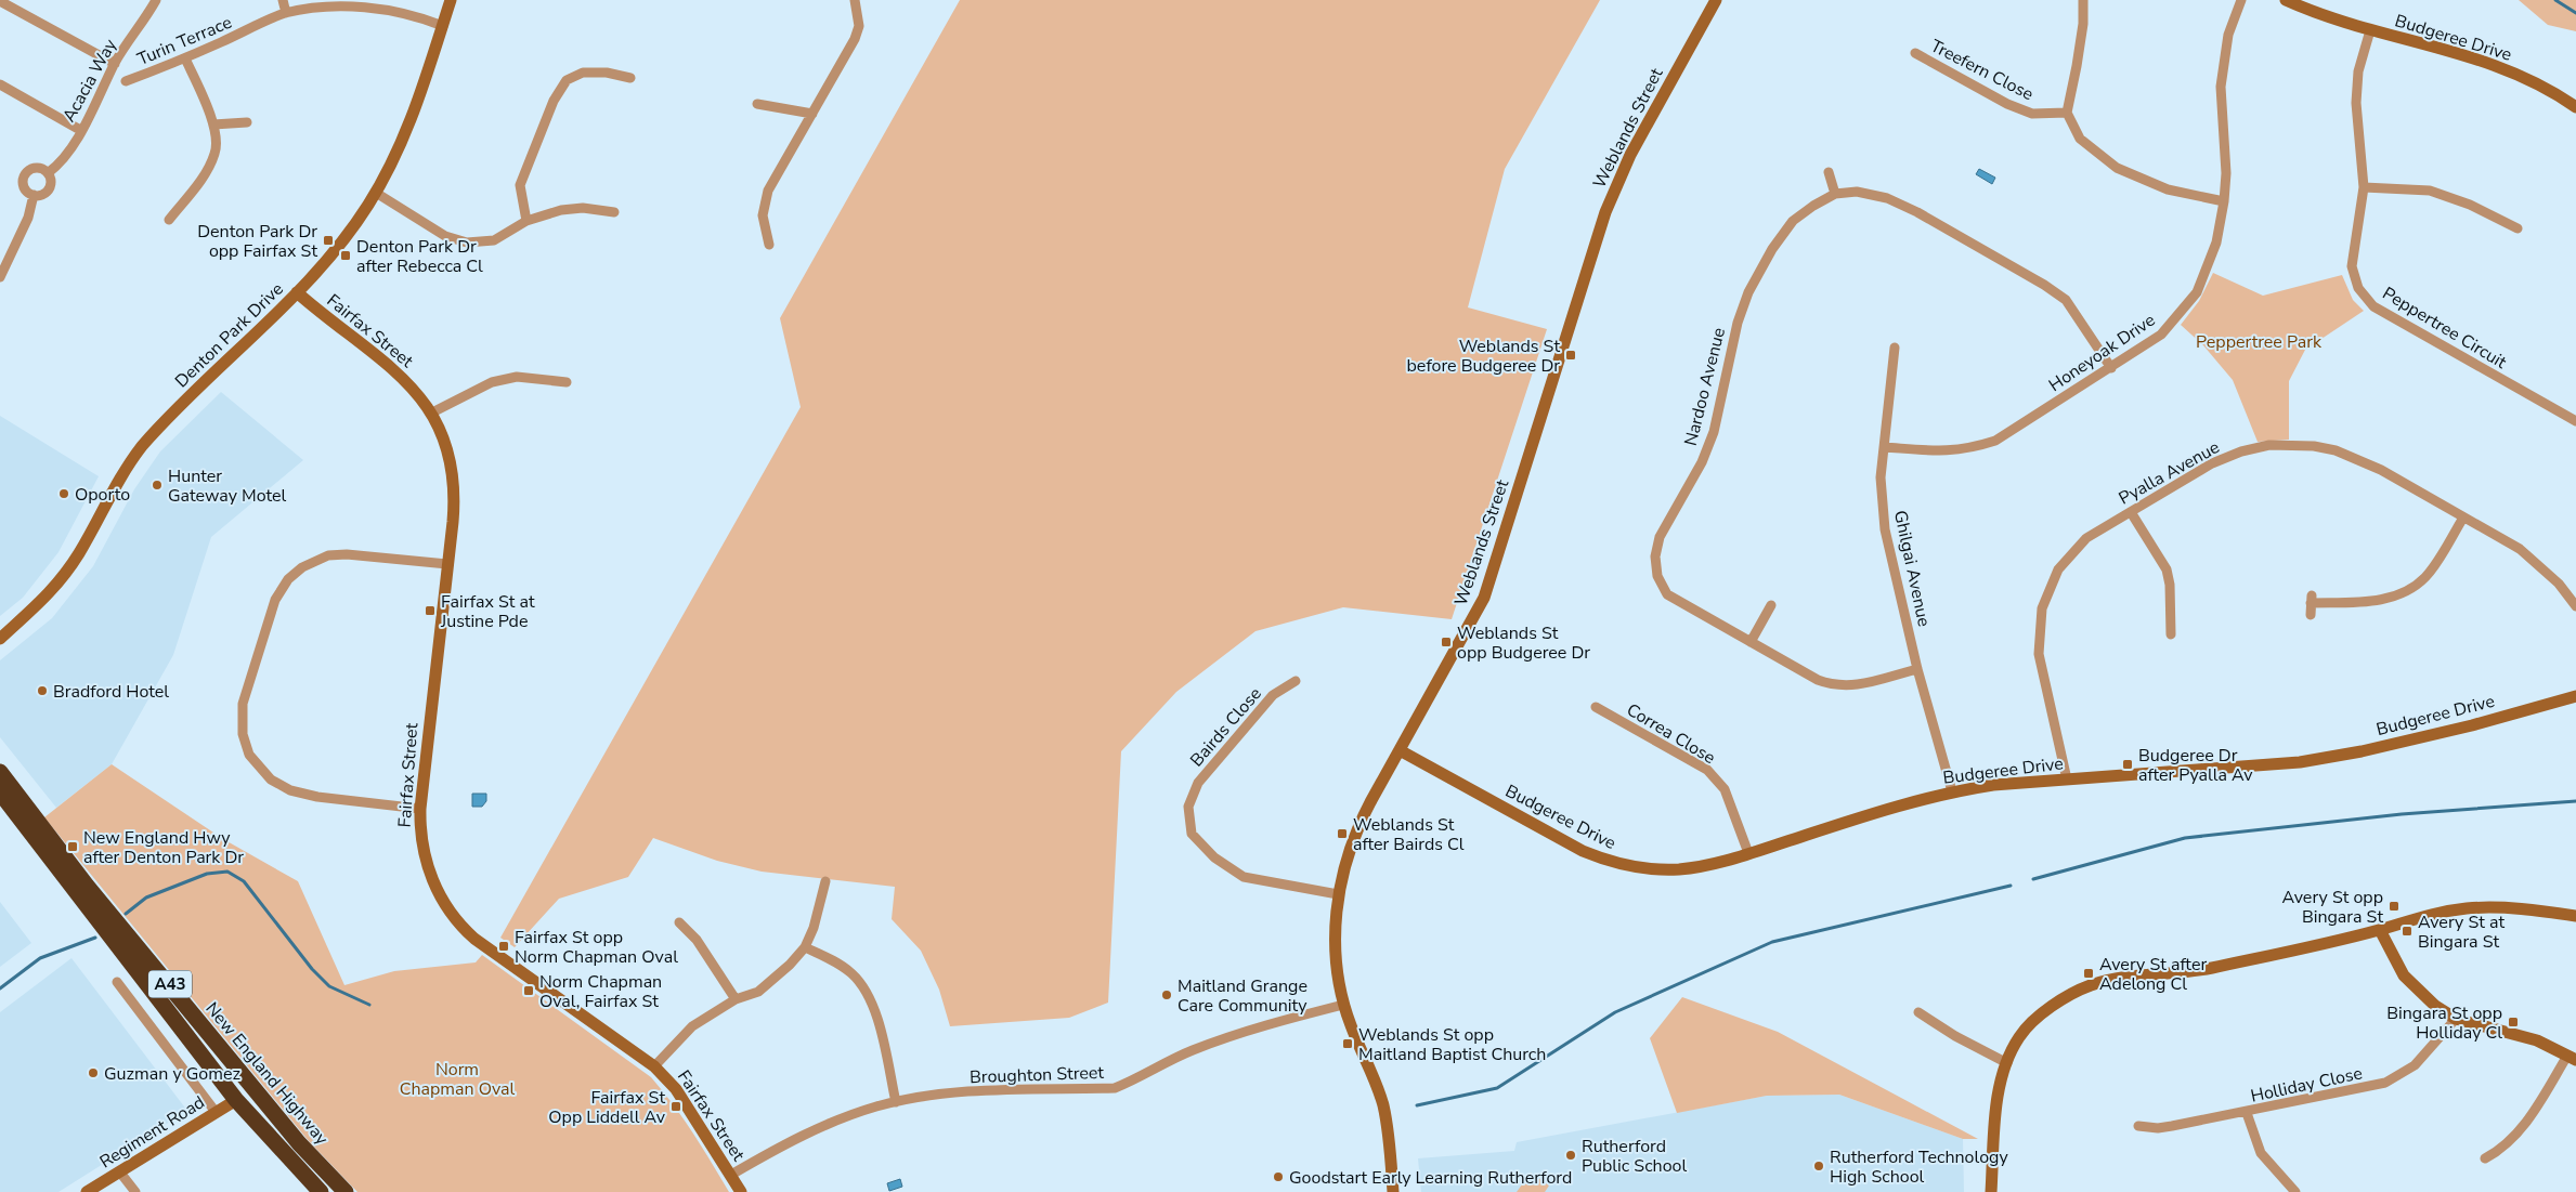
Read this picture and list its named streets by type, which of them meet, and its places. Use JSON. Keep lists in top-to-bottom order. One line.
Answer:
{"streets":{"highway":["A43","New England Highway"],"street":["Budgeree Drive","Turin Terrace","Treefern Close","Acacia Way","Weblands Street","Peppertree Circuit","Fairfax Street","Denton Park Drive","Honeyoak Drive","Nardoo Avenue","Pyalla Avenue","Ghilgai Avenue","Bairds Close","Correa Close","Broughton Street","Holliday Close","Regiment Road"]},"crossings":[["Budgeree Drive","Weblands Street"],["Budgeree Drive","Peppertree Circuit"],["Budgeree Drive","Pyalla Avenue"],["Budgeree Drive","Ghilgai Avenue"],["Budgeree Drive","Correa Close"],["Turin Terrace","Denton Park Drive"],["Weblands Street","Bairds Close"],["Weblands Street","Broughton Street"],["Fairfax Street","Denton Park Drive"],["Fairfax Street","Broughton Street"],["Honeyoak Drive","Nardoo Avenue"],["Honeyoak Drive","Ghilgai Avenue"],["Nardoo Avenue","Ghilgai Avenue"],["New England Highway","Regiment Road"]],"parks":["Peppertree Park","Norm Chapman Oval"],"places":{"transit":["Denton Park Dr opp Fairfax St","Denton Park Dr after Rebecca Cl","Weblands St before Budgeree Dr","Fairfax St at Justine Pde","Weblands St opp Budgeree Dr","Budgeree Dr after Pyalla Av","Weblands St after Bairds Cl","New England Hwy after Denton Park Dr","Avery St opp Bingara St","Avery St at Bingara St","Fairfax St opp Norm Chapman Oval","Avery St after Adelong Cl","Norm Chapman Oval, Fairfax St","Bingara St opp Holliday Cl","Weblands St opp Maitland Baptist Church","Fairfax St Opp Liddell Av"],"other":["Hunter Gateway Motel","Oporto","Bradford Hotel","Maitland Grange Care Community","Guzman y Gomez","Rutherford Public School","Rutherford Technology High School","Goodstart Early Learning Rutherford"]}}
